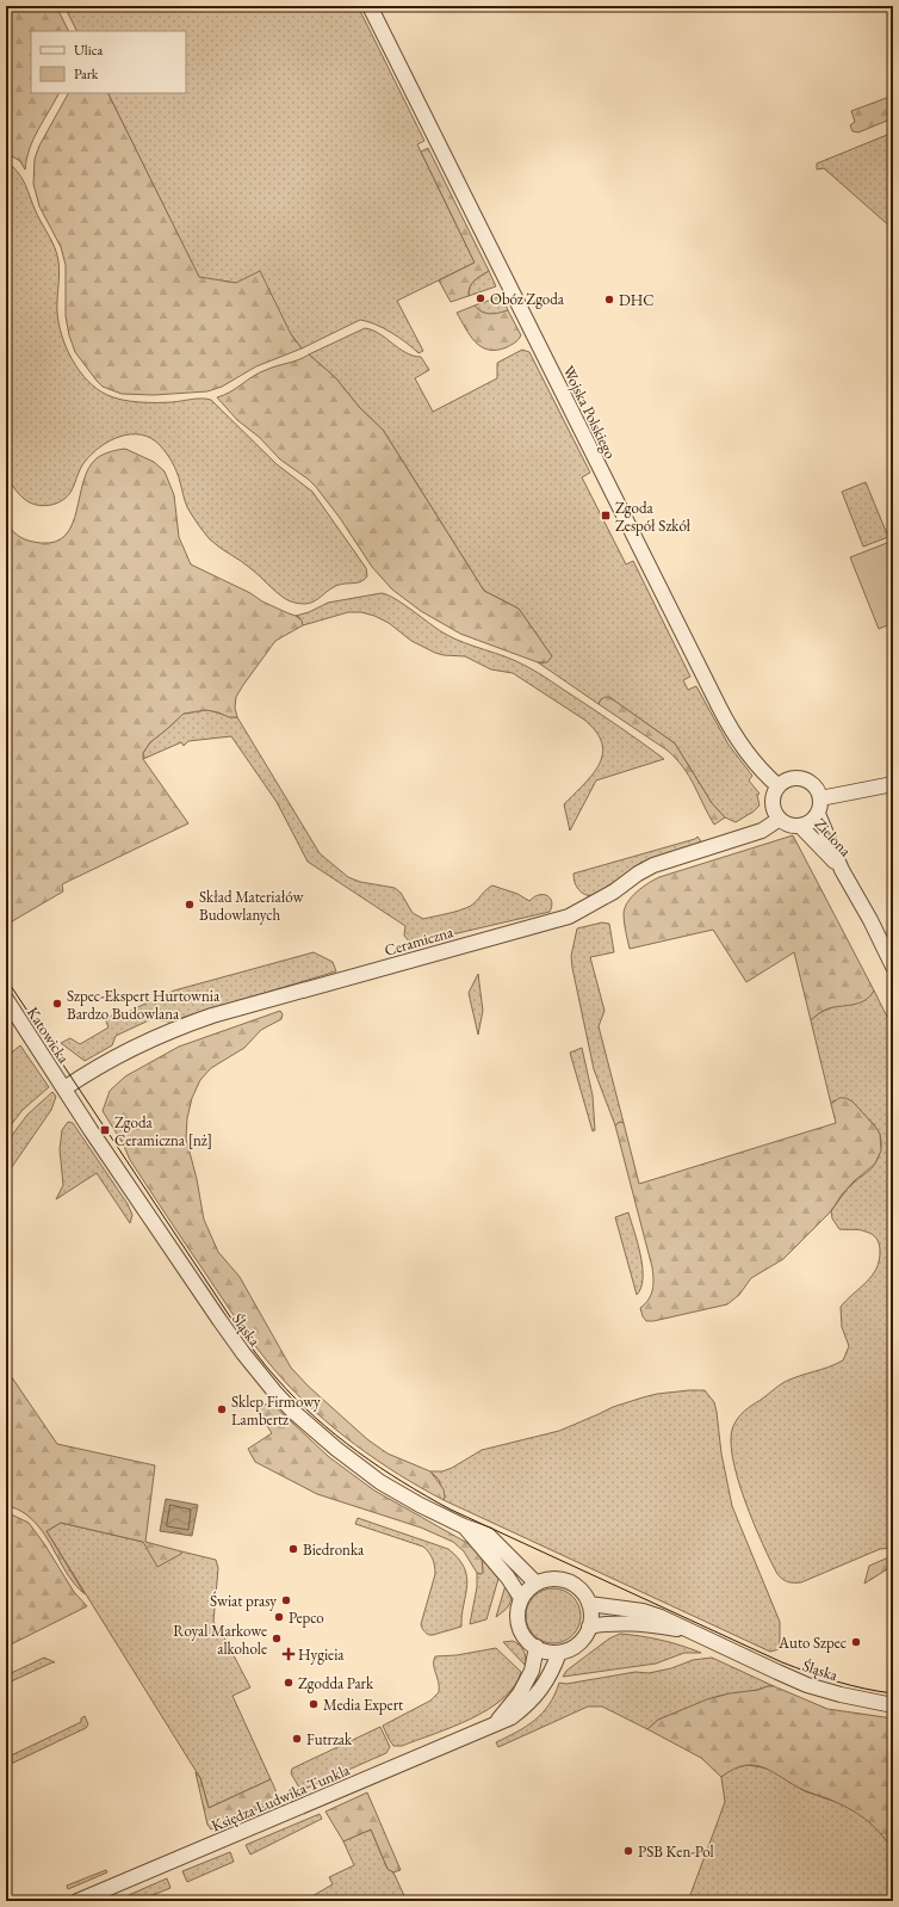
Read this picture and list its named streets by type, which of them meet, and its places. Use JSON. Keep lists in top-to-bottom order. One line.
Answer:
{"streets":{"street":["Wojska Polskiego","Zielona","Ceramiczna","Katowicka","Śląska","Księdza Ludwika Tunkla"]},"crossings":[["Wojska Polskiego","Zielona"],["Wojska Polskiego","Ceramiczna"],["Zielona","Ceramiczna"],["Ceramiczna","Katowicka"],["Ceramiczna","Śląska"],["Katowicka","Śląska"],["Śląska","Księdza Ludwika Tunkla"]],"places":{"other":["Obóz Zgoda","DHC","Skład Materiałów Budowlanych","Szpec-Ekspert Hurtownia Bardzo Budowlana","Sklep Firmowy Lambertz","Biedronka","Świat prasy","Pepco","Royal Markowe alkohole","Auto Szpec","Zgodda Park","Media Expert","Futrzak","PSB Ken-Pol"],"transit":["Zgoda Zespół Szkół","Zgoda Ceramiczna [nż]"],"health":["Hygieia"]},"legend":["Ulica","Park"]}
